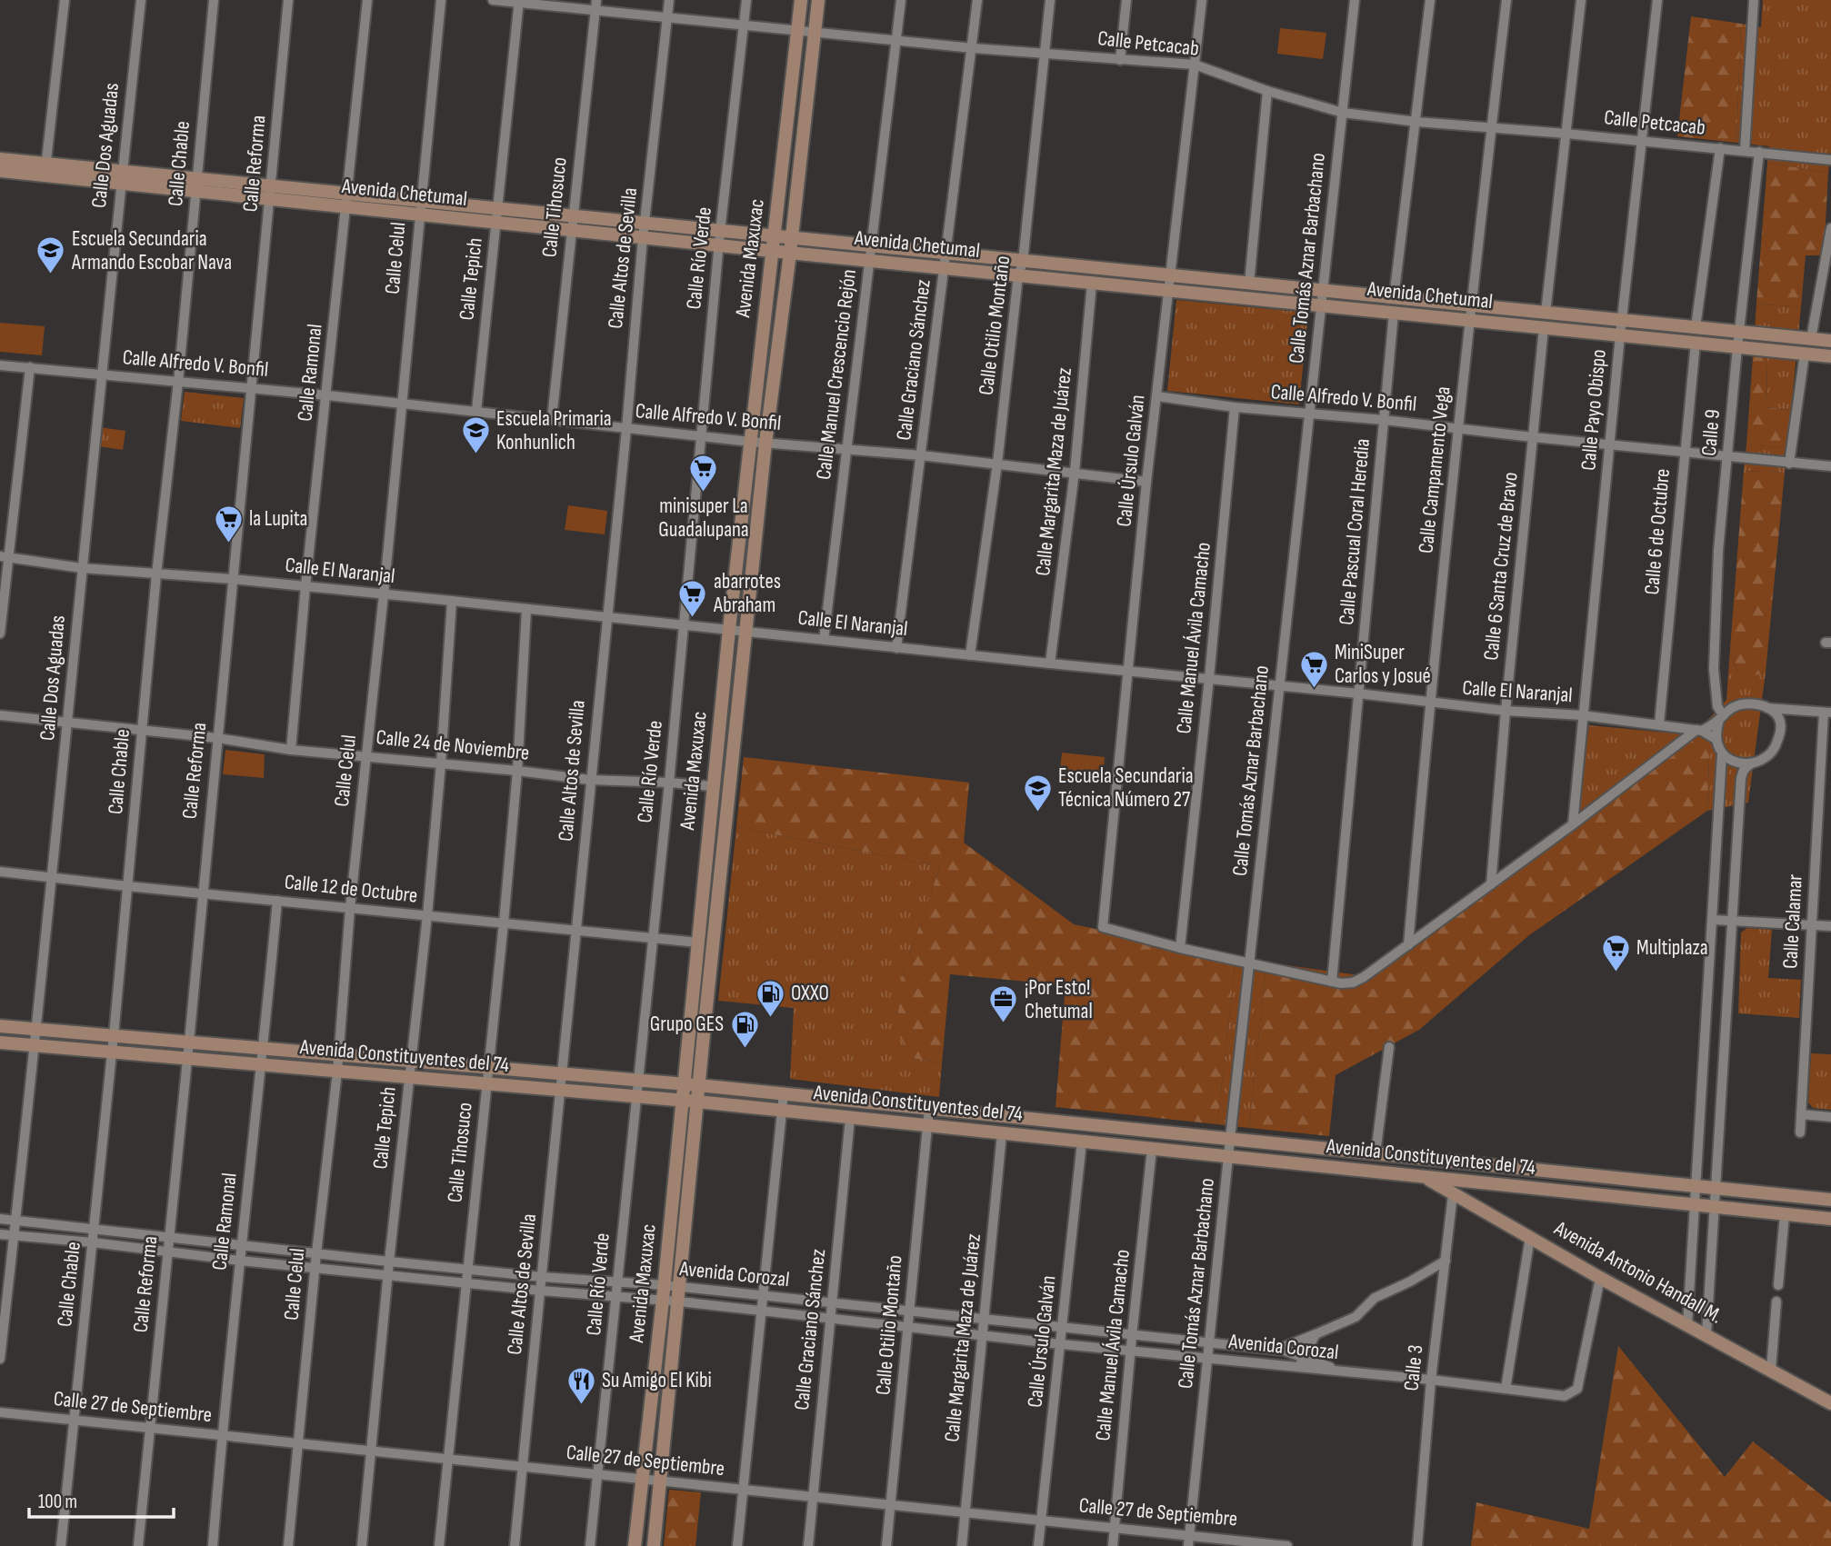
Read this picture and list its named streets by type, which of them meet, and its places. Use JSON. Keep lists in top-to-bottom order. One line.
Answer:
{"streets":{"main road":["Avenida Chetumal","Avenida Maxuxac","Avenida Constituyentes del 74","Avenida Antonio Handall M."],"street":["Calle Petcacab","Calle Dos Aguadas","Calle Chable","Calle Reforma","Calle Tihosuco","Calle Celul","Calle Altos de Sevilla","Calle Río Verde","Calle Tomás Aznar Barbachano","Calle Tepich","Calle Otilio Montaño","Calle Graciano Sánchez","Calle Alfredo V. Bonfil","Calle Ramonal","Calle Manuel Crescencio Rejón","Calle Payo Obispo","Calle 9","Calle Úrsulo Galván","Calle Campamento Vega","Calle Margarita Maza de Juárez","Calle Pascual Coral Heredia","Calle 6 de Octubre","Calle 6 Santa Cruz de Bravo","Calle El Naranjal","Calle Manuel Ávila Camacho","Calle 24 de Noviembre","Calle 12 de Octubre","Calle Calamar","Avenida Corozal","Calle 3","Calle 27 de Septiembre"]},"crossings":[["Calle Petcacab","Calle Tihosuco"],["Calle Petcacab","Calle Altos de Sevilla"],["Calle Petcacab","Calle Río Verde"],["Calle Petcacab","Avenida Maxuxac"],["Calle Petcacab","Calle Tomás Aznar Barbachano"],["Calle Petcacab","Calle Tepich"],["Calle Petcacab","Calle Otilio Montaño"],["Calle Petcacab","Calle Graciano Sánchez"],["Calle Petcacab","Calle Manuel Crescencio Rejón"],["Calle Petcacab","Calle Payo Obispo"],["Calle Petcacab","Calle 9"],["Calle Petcacab","Calle Úrsulo Galván"],["Calle Petcacab","Calle Campamento Vega"],["Calle Dos Aguadas","Avenida Chetumal"],["Calle Dos Aguadas","Calle Alfredo V. Bonfil"],["Calle Dos Aguadas","Calle El Naranjal"],["Calle Dos Aguadas","Calle 24 de Noviembre"],["Calle Dos Aguadas","Calle 12 de Octubre"],["Calle Dos Aguadas","Avenida Constituyentes del 74"],["Calle Dos Aguadas","Avenida Corozal"],["Calle Chable","Avenida Chetumal"],["Calle Chable","Calle Alfredo V. Bonfil"],["Calle Chable","Calle El Naranjal"],["Calle Chable","Calle 24 de Noviembre"],["Calle Chable","Calle 12 de Octubre"],["Calle Chable","Avenida Constituyentes del 74"],["Calle Chable","Avenida Corozal"],["Calle Chable","Calle 27 de Septiembre"],["Calle Reforma","Avenida Chetumal"],["Calle Reforma","Calle Alfredo V. Bonfil"],["Calle Reforma","Calle El Naranjal"],["Calle Reforma","Calle 24 de Noviembre"],["Calle Reforma","Calle 12 de Octubre"],["Calle Reforma","Avenida Constituyentes del 74"],["Calle Reforma","Avenida Corozal"],["Calle Reforma","Calle 27 de Septiembre"],["Avenida Chetumal","Calle Tihosuco"],["Avenida Chetumal","Calle Celul"],["Avenida Chetumal","Calle Altos de Sevilla"],["Avenida Chetumal","Calle Río Verde"],["Avenida Chetumal","Avenida Maxuxac"],["Avenida Chetumal","Calle Tomás Aznar Barbachano"],["Avenida Chetumal","Calle Tepich"],["Avenida Chetumal","Calle Otilio Montaño"],["Avenida Chetumal","Calle Graciano Sánchez"],["Avenida Chetumal","Calle Ramonal"],["Avenida Chetumal","Calle Manuel Crescencio Rejón"],["Avenida Chetumal","Calle Payo Obispo"],["Avenida Chetumal","Calle 9"],["Avenida Chetumal","Calle Úrsulo Galván"],["Avenida Chetumal","Calle Campamento Vega"],["Avenida Chetumal","Calle Margarita Maza de Juárez"],["Avenida Chetumal","Calle Pascual Coral Heredia"],["Avenida Chetumal","Calle 6 de Octubre"],["Avenida Chetumal","Calle 6 Santa Cruz de Bravo"],["Calle Tihosuco","Calle Alfredo V. Bonfil"],["Calle Tihosuco","Calle El Naranjal"],["Calle Tihosuco","Calle 24 de Noviembre"],["Calle Tihosuco","Calle 12 de Octubre"],["Calle Tihosuco","Avenida Constituyentes del 74"],["Calle Tihosuco","Avenida Corozal"],["Calle Tihosuco","Calle 27 de Septiembre"],["Calle Celul","Calle Alfredo V. Bonfil"],["Calle Celul","Calle El Naranjal"],["Calle Celul","Calle 24 de Noviembre"],["Calle Celul","Calle 12 de Octubre"],["Calle Celul","Avenida Constituyentes del 74"],["Calle Celul","Avenida Corozal"],["Calle Celul","Calle 27 de Septiembre"],["Calle Altos de Sevilla","Calle Alfredo V. Bonfil"],["Calle Altos de Sevilla","Calle El Naranjal"],["Calle Altos de Sevilla","Calle 24 de Noviembre"],["Calle Altos de Sevilla","Calle 12 de Octubre"],["Calle Altos de Sevilla","Avenida Constituyentes del 74"],["Calle Altos de Sevilla","Avenida Corozal"],["Calle Altos de Sevilla","Calle 27 de Septiembre"],["Calle Río Verde","Calle Alfredo V. Bonfil"],["Calle Río Verde","Calle El Naranjal"],["Calle Río Verde","Calle 24 de Noviembre"],["Calle Río Verde","Calle 12 de Octubre"],["Calle Río Verde","Avenida Constituyentes del 74"],["Calle Río Verde","Avenida Corozal"],["Calle Río Verde","Calle 27 de Septiembre"],["Avenida Maxuxac","Calle Alfredo V. Bonfil"],["Avenida Maxuxac","Calle El Naranjal"],["Avenida Maxuxac","Calle 24 de Noviembre"],["Avenida Maxuxac","Calle 12 de Octubre"],["Avenida Maxuxac","Avenida Constituyentes del 74"],["Avenida Maxuxac","Avenida Corozal"],["Avenida Maxuxac","Calle 27 de Septiembre"],["Calle Tomás Aznar Barbachano","Calle Alfredo V. Bonfil"],["Calle Tomás Aznar Barbachano","Calle El Naranjal"],["Calle Tomás Aznar Barbachano","Avenida Constituyentes del 74"],["Calle Tomás Aznar Barbachano","Avenida Corozal"],["Calle Tomás Aznar Barbachano","Calle 27 de Septiembre"],["Calle Tepich","Calle Alfredo V. Bonfil"],["Calle Tepich","Calle El Naranjal"],["Calle Tepich","Calle 24 de Noviembre"],["Calle Tepich","Calle 12 de Octubre"],["Calle Tepich","Avenida Constituyentes del 74"],["Calle Tepich","Avenida Corozal"],["Calle Tepich","Calle 27 de Septiembre"],["Calle Otilio Montaño","Calle Alfredo V. Bonfil"],["Calle Otilio Montaño","Calle El Naranjal"],["Calle Otilio Montaño","Avenida Constituyentes del 74"],["Calle Otilio Montaño","Avenida Corozal"],["Calle Otilio Montaño","Calle 27 de Septiembre"],["Calle Graciano Sánchez","Calle Alfredo V. Bonfil"],["Calle Graciano Sánchez","Calle El Naranjal"],["Calle Graciano Sánchez","Avenida Constituyentes del 74"],["Calle Graciano Sánchez","Avenida Corozal"],["Calle Graciano Sánchez","Calle 27 de Septiembre"],["Calle Alfredo V. Bonfil","Calle Ramonal"],["Calle Alfredo V. Bonfil","Calle Manuel Crescencio Rejón"],["Calle Alfredo V. Bonfil","Calle Payo Obispo"],["Calle Alfredo V. Bonfil","Calle 9"],["Calle Alfredo V. Bonfil","Calle Úrsulo Galván"],["Calle Alfredo V. Bonfil","Calle Campamento Vega"],["Calle Alfredo V. Bonfil","Calle Margarita Maza de Juárez"],["Calle Alfredo V. Bonfil","Calle Pascual Coral Heredia"],["Calle Alfredo V. Bonfil","Calle 6 de Octubre"],["Calle Alfredo V. Bonfil","Calle 6 Santa Cruz de Bravo"],["Calle Alfredo V. Bonfil","Calle Manuel Ávila Camacho"],["Calle Ramonal","Calle El Naranjal"],["Calle Ramonal","Calle 24 de Noviembre"],["Calle Ramonal","Calle 12 de Octubre"],["Calle Ramonal","Avenida Constituyentes del 74"],["Calle Ramonal","Avenida Corozal"],["Calle Ramonal","Calle 27 de Septiembre"],["Calle Manuel Crescencio Rejón","Calle El Naranjal"],["Calle Payo Obispo","Calle El Naranjal"],["Calle Úrsulo Galván","Calle El Naranjal"],["Calle Úrsulo Galván","Calle Manuel Ávila Camacho"],["Calle Úrsulo Galván","Avenida Constituyentes del 74"],["Calle Úrsulo Galván","Avenida Corozal"],["Calle Úrsulo Galván","Calle 27 de Septiembre"],["Calle Campamento Vega","Calle El Naranjal"],["Calle Margarita Maza de Juárez","Calle El Naranjal"],["Calle Margarita Maza de Juárez","Avenida Constituyentes del 74"],["Calle Margarita Maza de Juárez","Avenida Corozal"],["Calle Margarita Maza de Juárez","Calle 27 de Septiembre"],["Calle Pascual Coral Heredia","Calle El Naranjal"],["Calle 6 de Octubre","Calle El Naranjal"],["Calle 6 Santa Cruz de Bravo","Calle El Naranjal"],["Calle El Naranjal","Calle Manuel Ávila Camacho"],["Calle Manuel Ávila Camacho","Avenida Constituyentes del 74"],["Calle Manuel Ávila Camacho","Avenida Corozal"],["Calle Manuel Ávila Camacho","Calle 27 de Septiembre"],["Avenida Constituyentes del 74","Avenida Antonio Handall M."],["Avenida Antonio Handall M.","Avenida Corozal"],["Avenida Antonio Handall M.","Calle 3"],["Avenida Corozal","Calle 3"]],"places":{"school or university":["Escuela Secundaria Armando Escobar Nava","Escuela Primaria Konhunlich","Escuela Secundaria Técnica Número 27"],"supermarket":["minisuper La Guadalupana","la Lupita","abarrotes Abraham","MiniSuper Carlos y Josué","Multiplaza"],"fuel station":["OXXO","Grupo GES"],"office":["¡Por Esto! Chetumal"],"restaurant":["Su Amigo El Kibi"]},"scale_bar":"100 m"}
